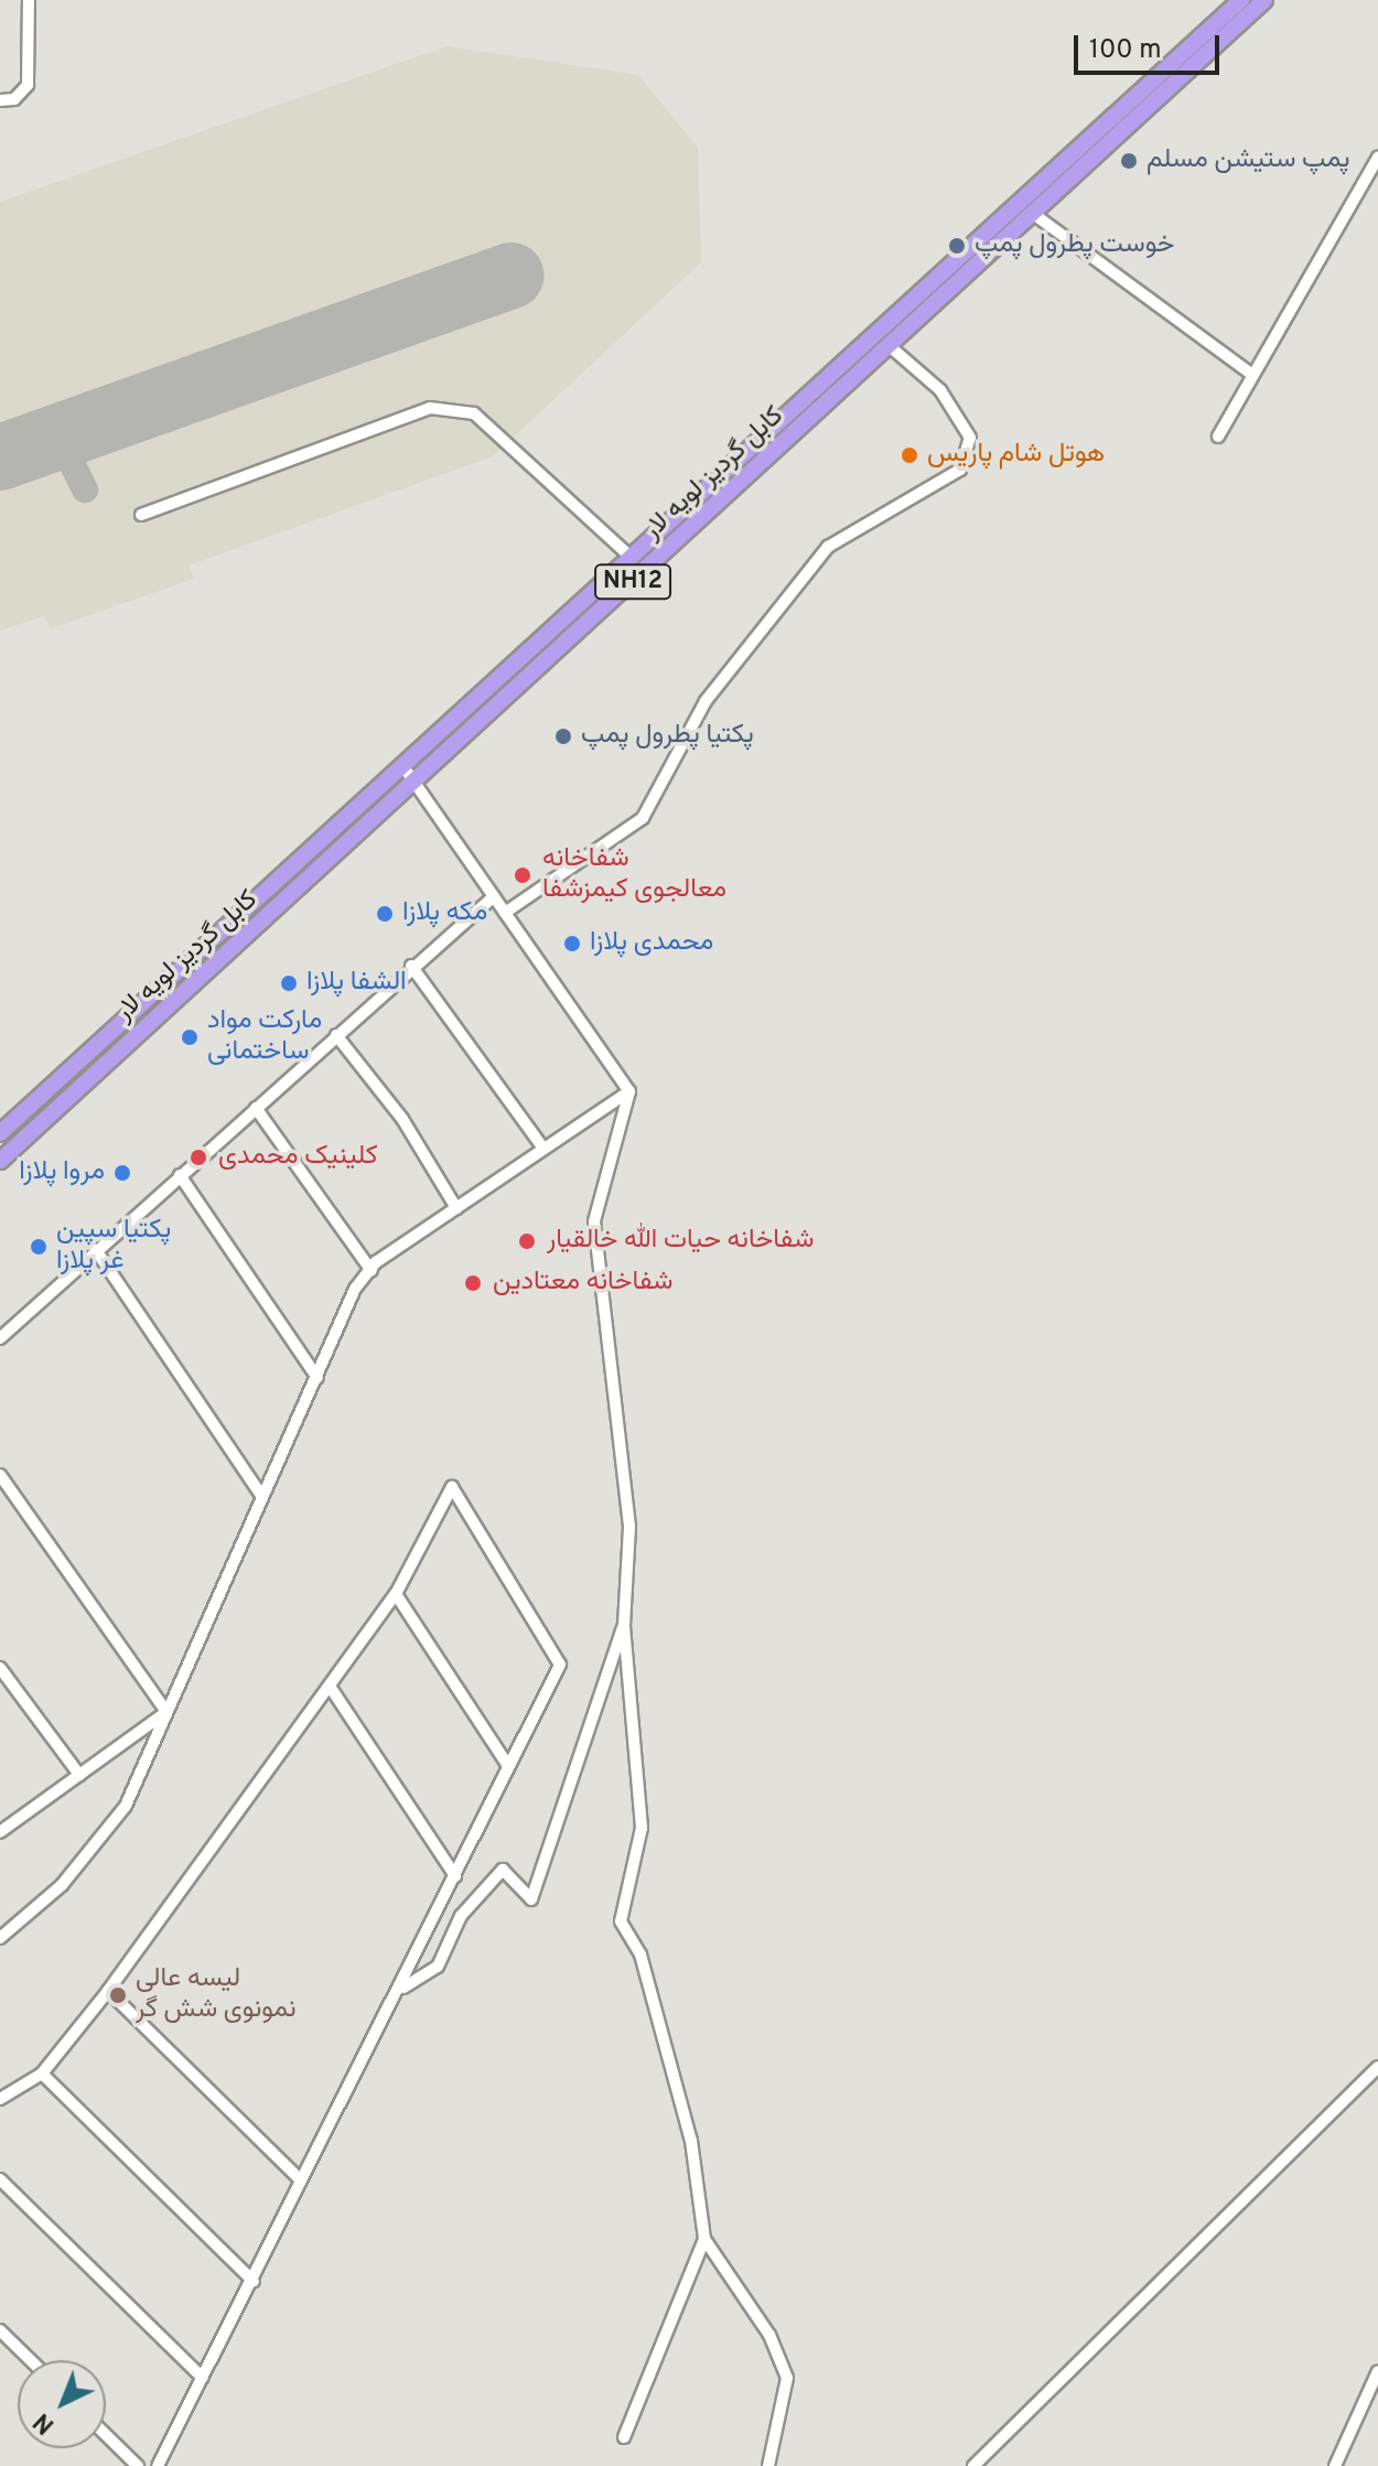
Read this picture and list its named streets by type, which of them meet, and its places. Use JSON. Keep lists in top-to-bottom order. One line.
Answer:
{"streets":{"highway":["کابل گردیز لویه لار","NH12"]},"places":["پمپ ستیشن مسلم","خوست پطرول پمپ","هوتل شام پاریس","پکتیا پطرول پمپ","شفاخانه معالجوی کیمزشفا","مکه پلازا","محمدی پلازا","الشفا پلازا","مارکت مواد ساختمانی","کلینیک محمدی","مروا پلازا","شفاخانه حیات الله خالقیار","پکتیا سپین غر پلازا","شفاخانه معتادین","لیسه عالی نمونوی شش گر"],"scale_bar":"100 m","north":"bottom left"}
